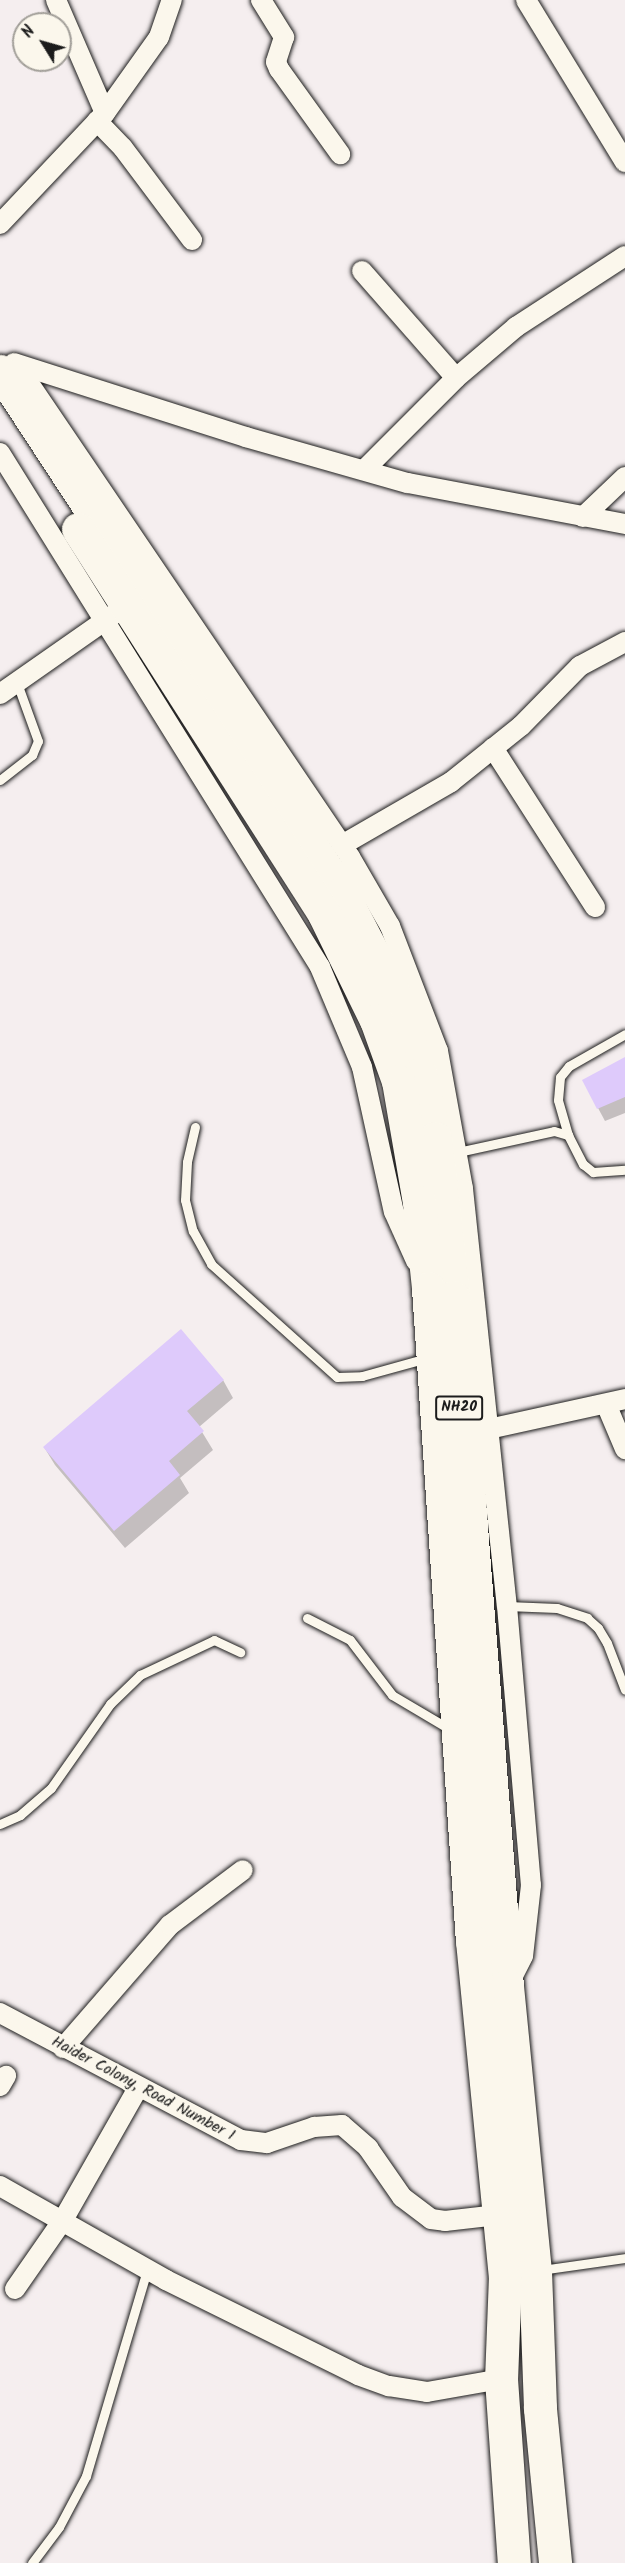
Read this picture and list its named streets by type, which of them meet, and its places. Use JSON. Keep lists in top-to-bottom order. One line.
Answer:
{"streets":{"highway":["NH20"],"street":["Haider Colony, Road Number 1"]},"crossings":[["NH20","Haider Colony, Road Number 1"]],"north":"top left"}
